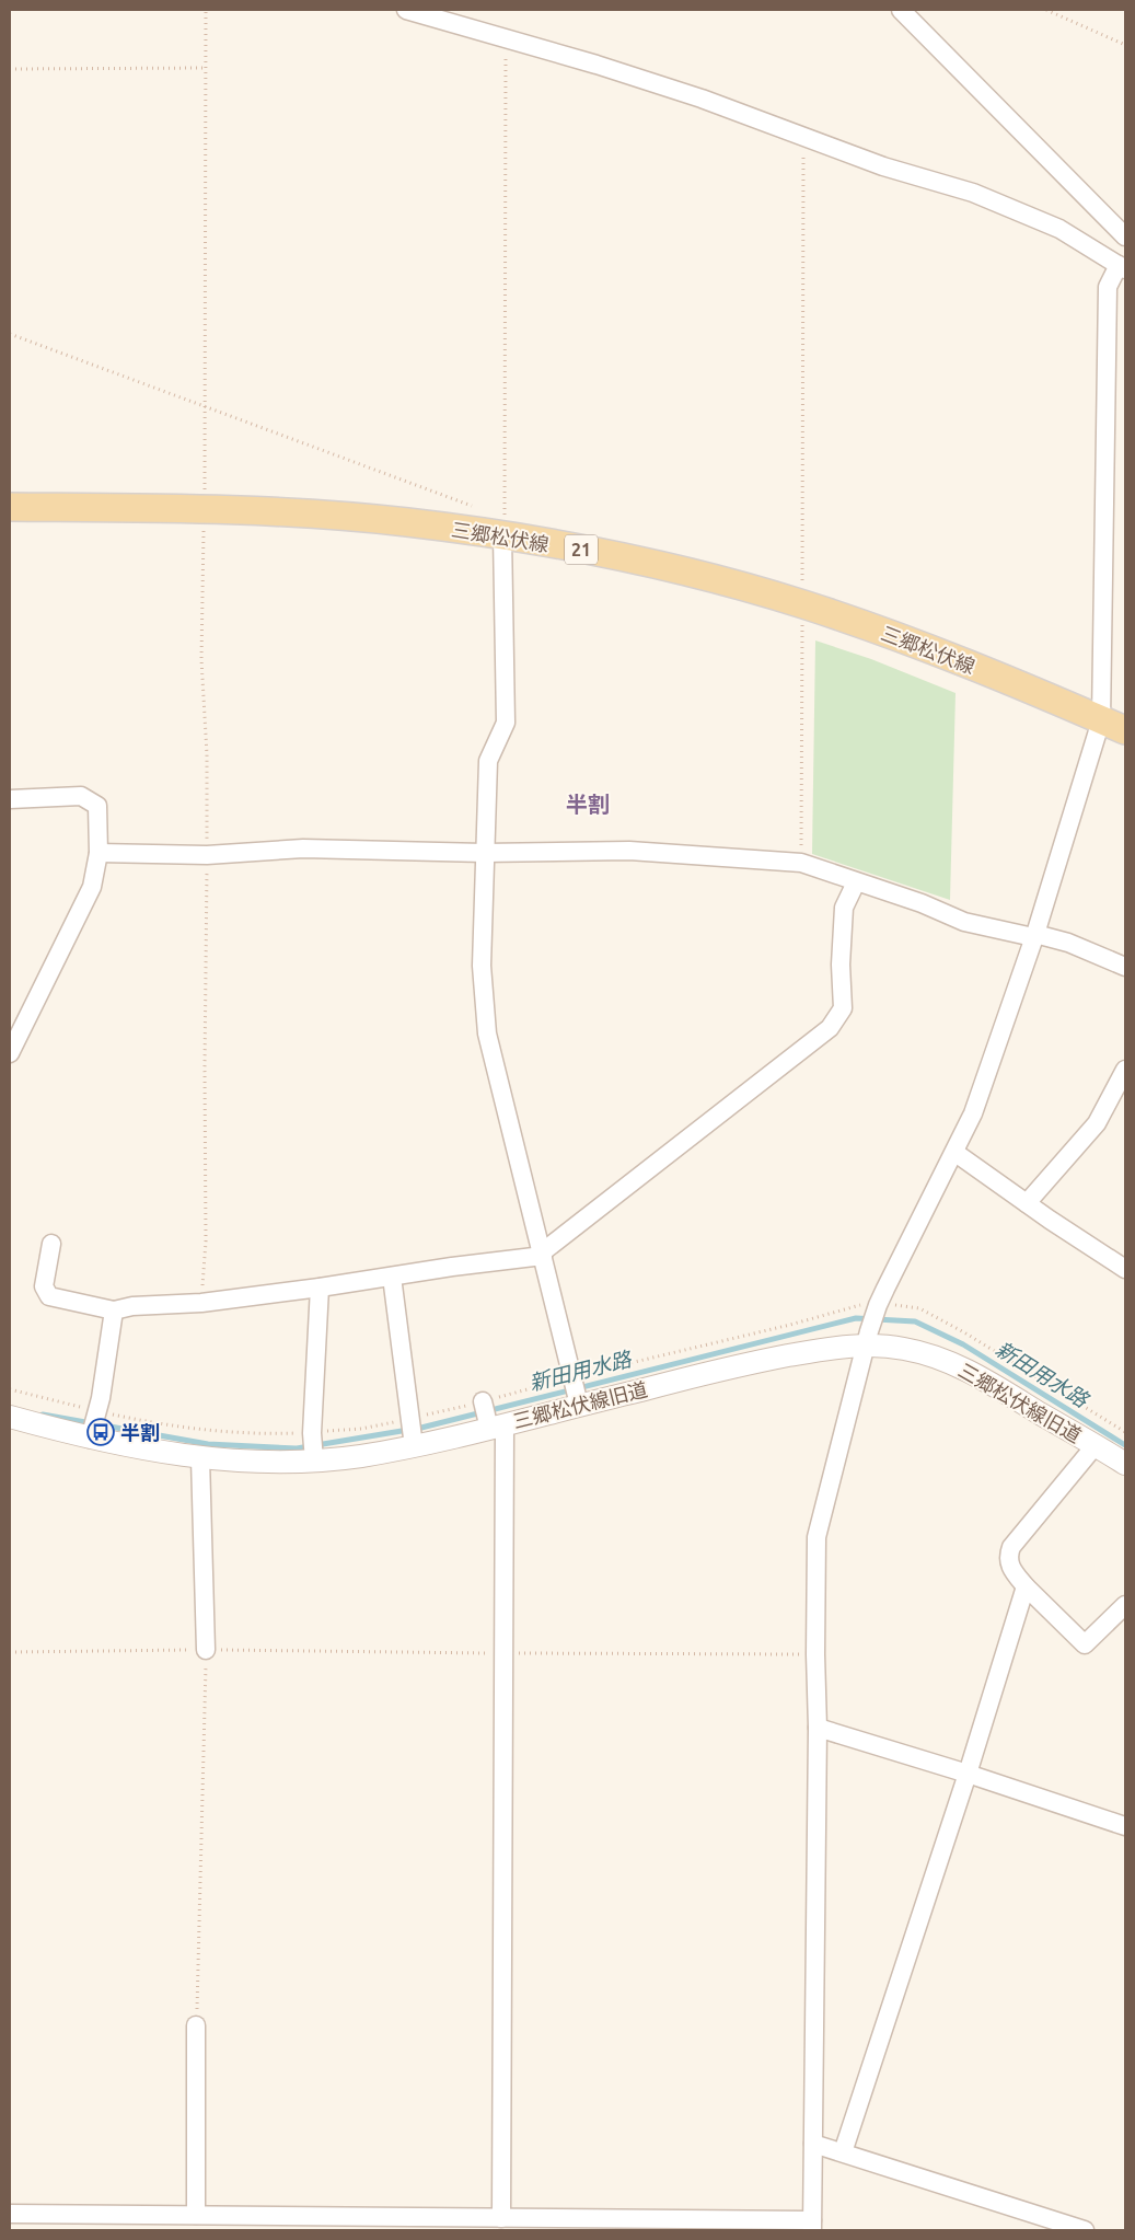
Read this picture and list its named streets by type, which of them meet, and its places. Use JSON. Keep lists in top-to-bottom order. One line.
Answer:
{"streets":{"main road":["三郷松伏線","21"],"street":["三郷松伏線旧道"]},"districts":["半割"],"water":["新田用水路"],"places":{"bus stop":["半割"]}}
